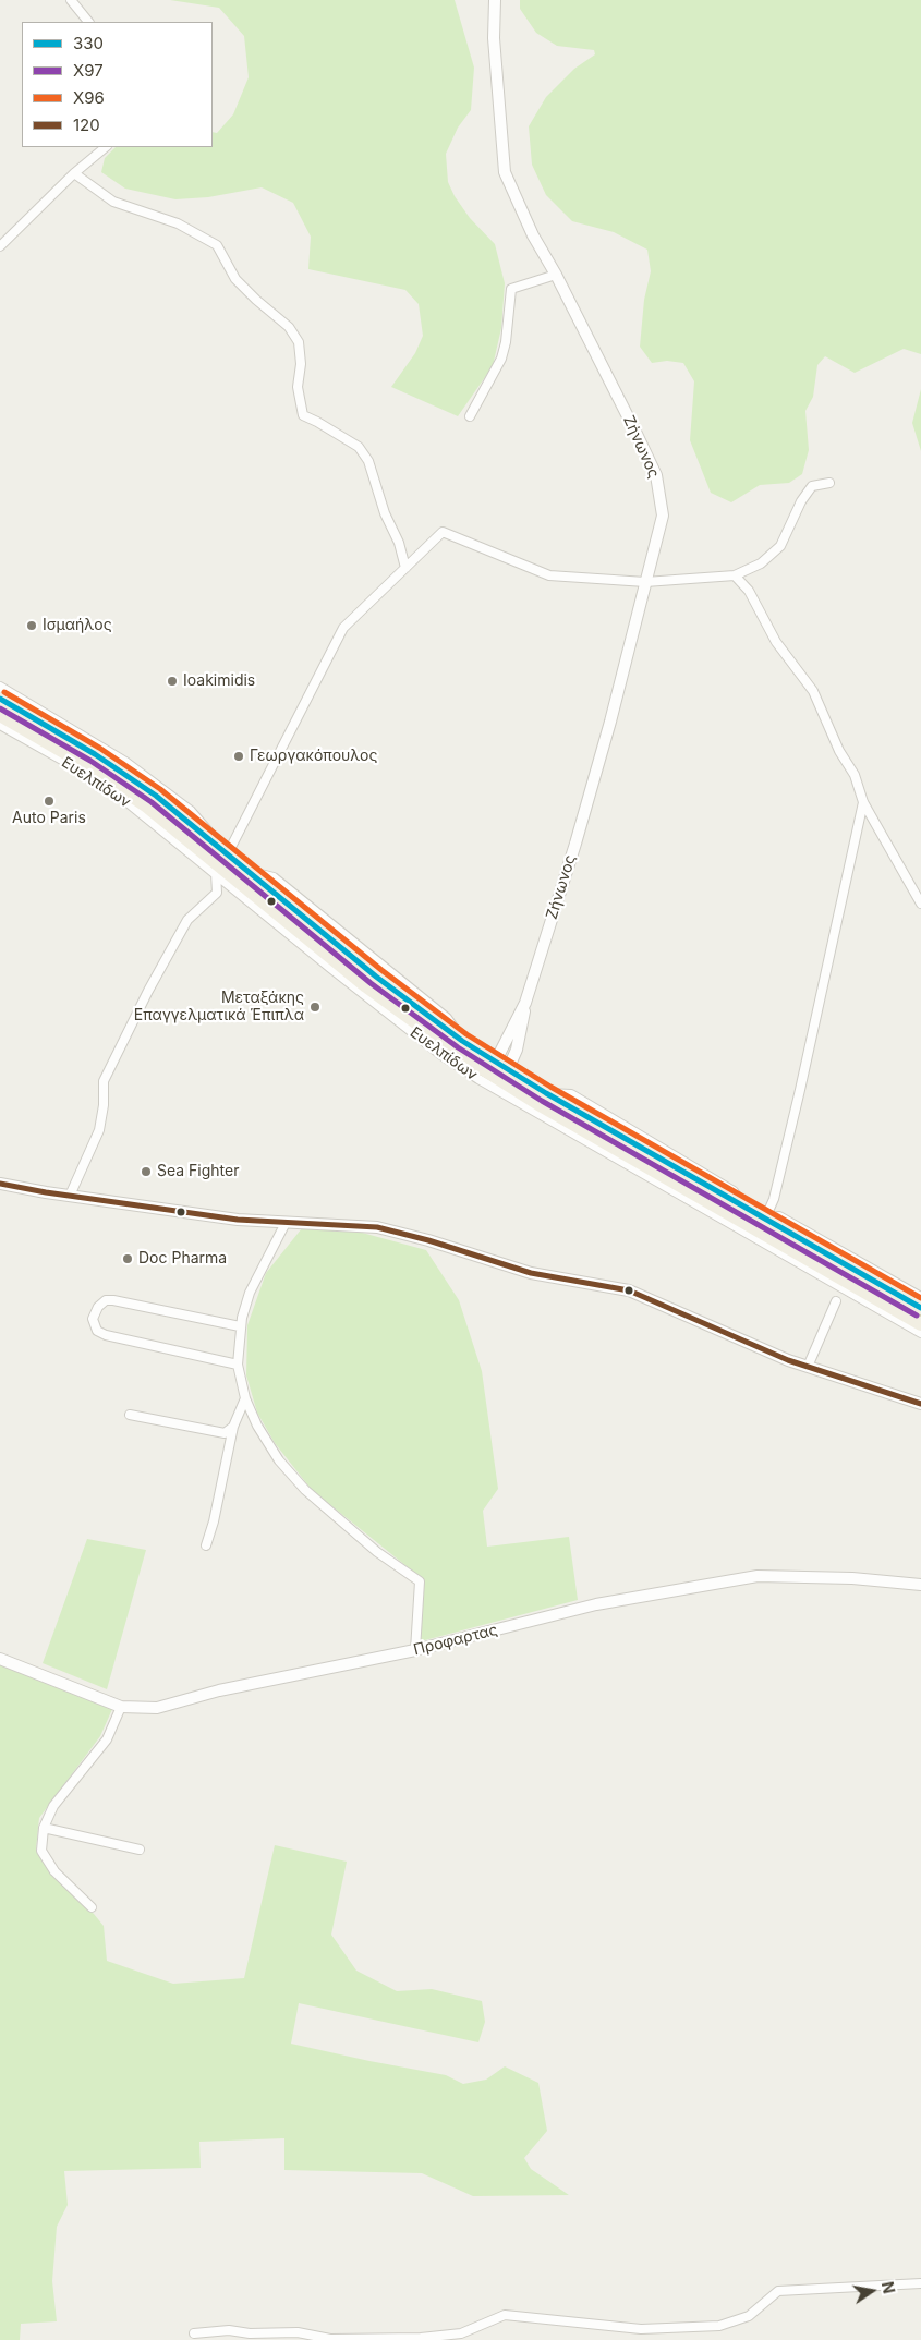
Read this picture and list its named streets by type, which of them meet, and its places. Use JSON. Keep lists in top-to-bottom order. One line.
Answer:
{"streets":{"street":["Ζήνωνος","Ευελπίδων","Προφαρτας"]},"places":["Ισμαήλος","Ioakimidis","Γεωργακόπουλος","Auto Paris","Μεταξάκης Επαγγελματικά Έπιπλα","Sea Fighter","Doc Pharma"],"lines":["transit line Χ96","transit line 330","transit line X97","transit line 120"],"legend":["330","X97","Χ96","120"],"north":"right"}
